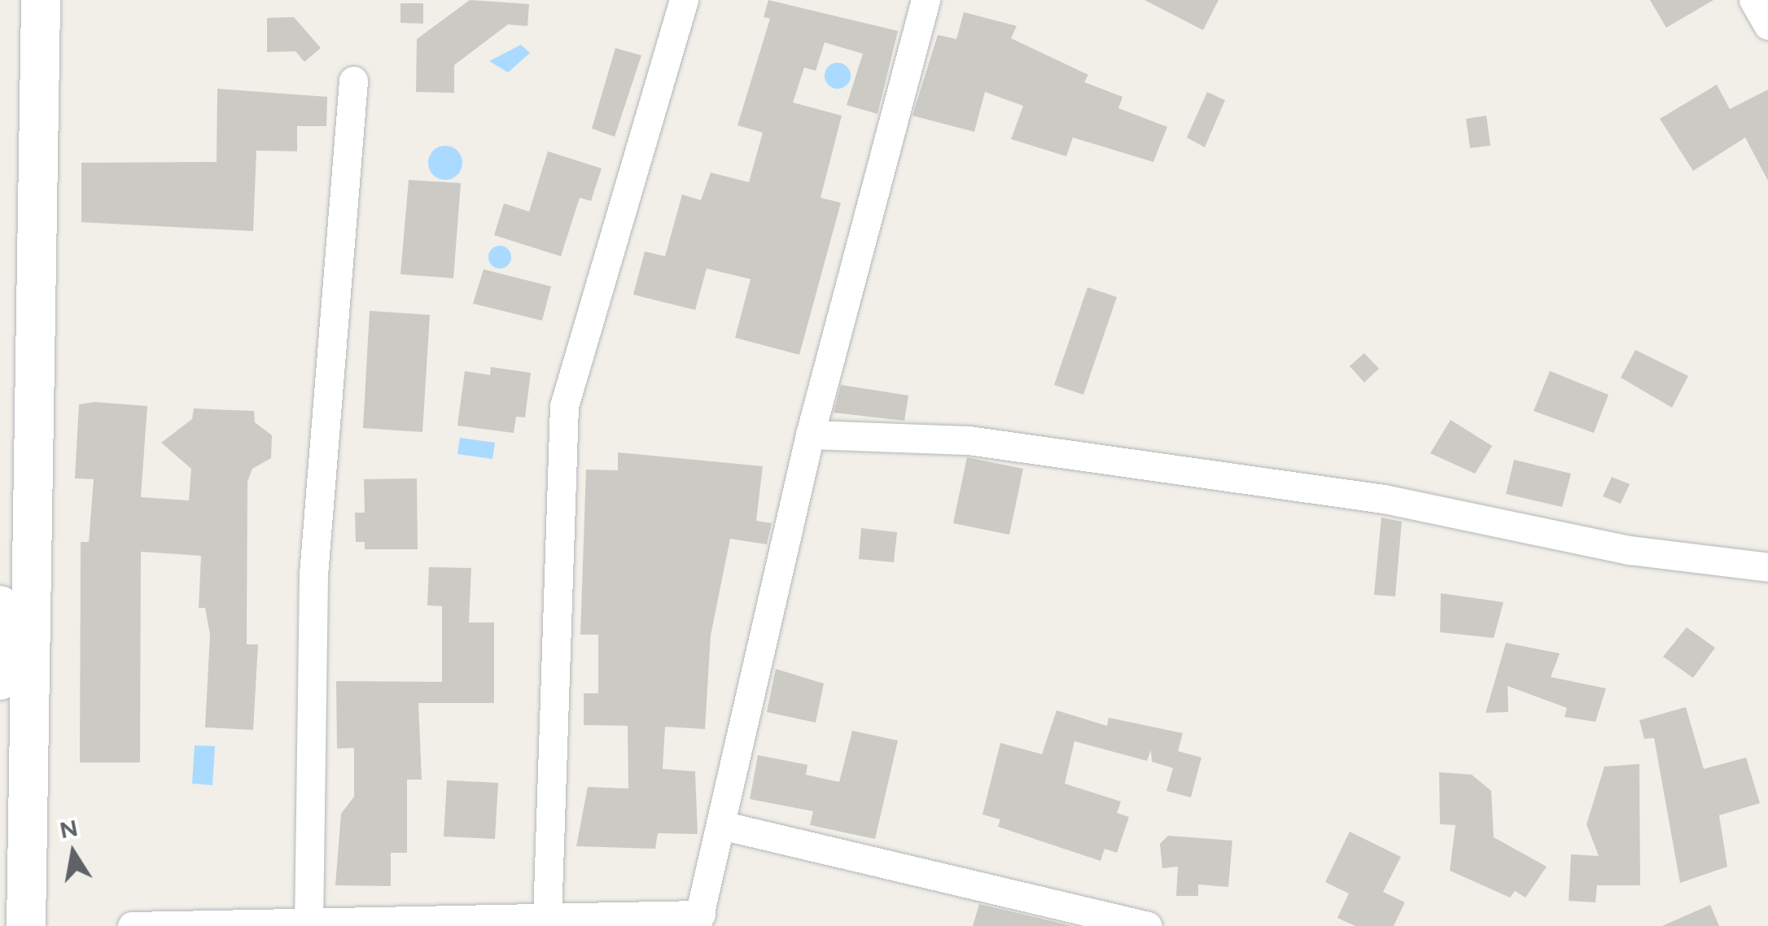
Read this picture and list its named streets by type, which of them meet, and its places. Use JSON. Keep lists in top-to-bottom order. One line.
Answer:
{"north":"top"}
